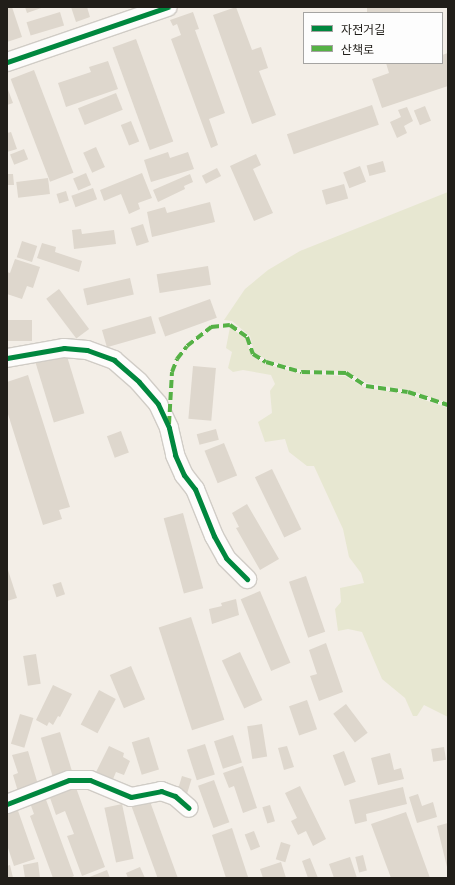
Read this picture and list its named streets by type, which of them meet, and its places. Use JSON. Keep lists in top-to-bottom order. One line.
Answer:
{"legend":["자전거길","산책로"]}
